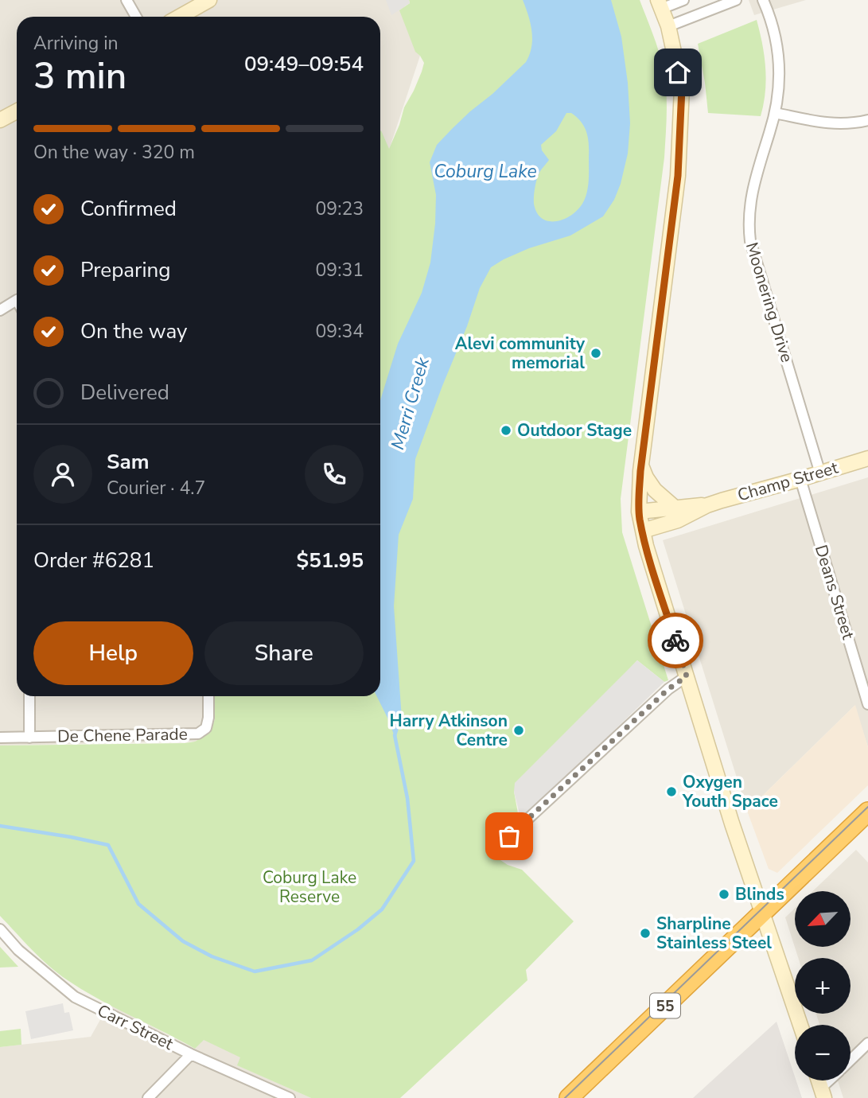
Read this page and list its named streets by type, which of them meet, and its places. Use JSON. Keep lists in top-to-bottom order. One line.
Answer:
{"streets":{"highway":["55"],"main road":["Champ Street"],"street":["Moonering Drive","Deans Street","De Chene Parade","Carr Street"]},"crossings":[["Moonering Drive","Champ Street"],["Champ Street","Deans Street"]],"water":["Coburg Lake","Merri Creek"],"parks":["Coburg Lake Reserve"],"places":["Alevi community memorial","Outdoor Stage","Harry Atkinson Centre","Oxygen Youth Space","Blinds","Sharpline Stainless Steel"],"north":"bottom left","page":{"heading":["3 min","Arriving in","09:49–09:54"],"panel":["Sam","Courier · 4.7","Order #6281","$51.95"],"bar":"On the way · 320 m","list":[["Confirmed","09:23"],["Preparing","09:31"],["On the way","09:34"],"Delivered"],"buttons":["Help","Share"],"map_buttons":["+","−"]}}
